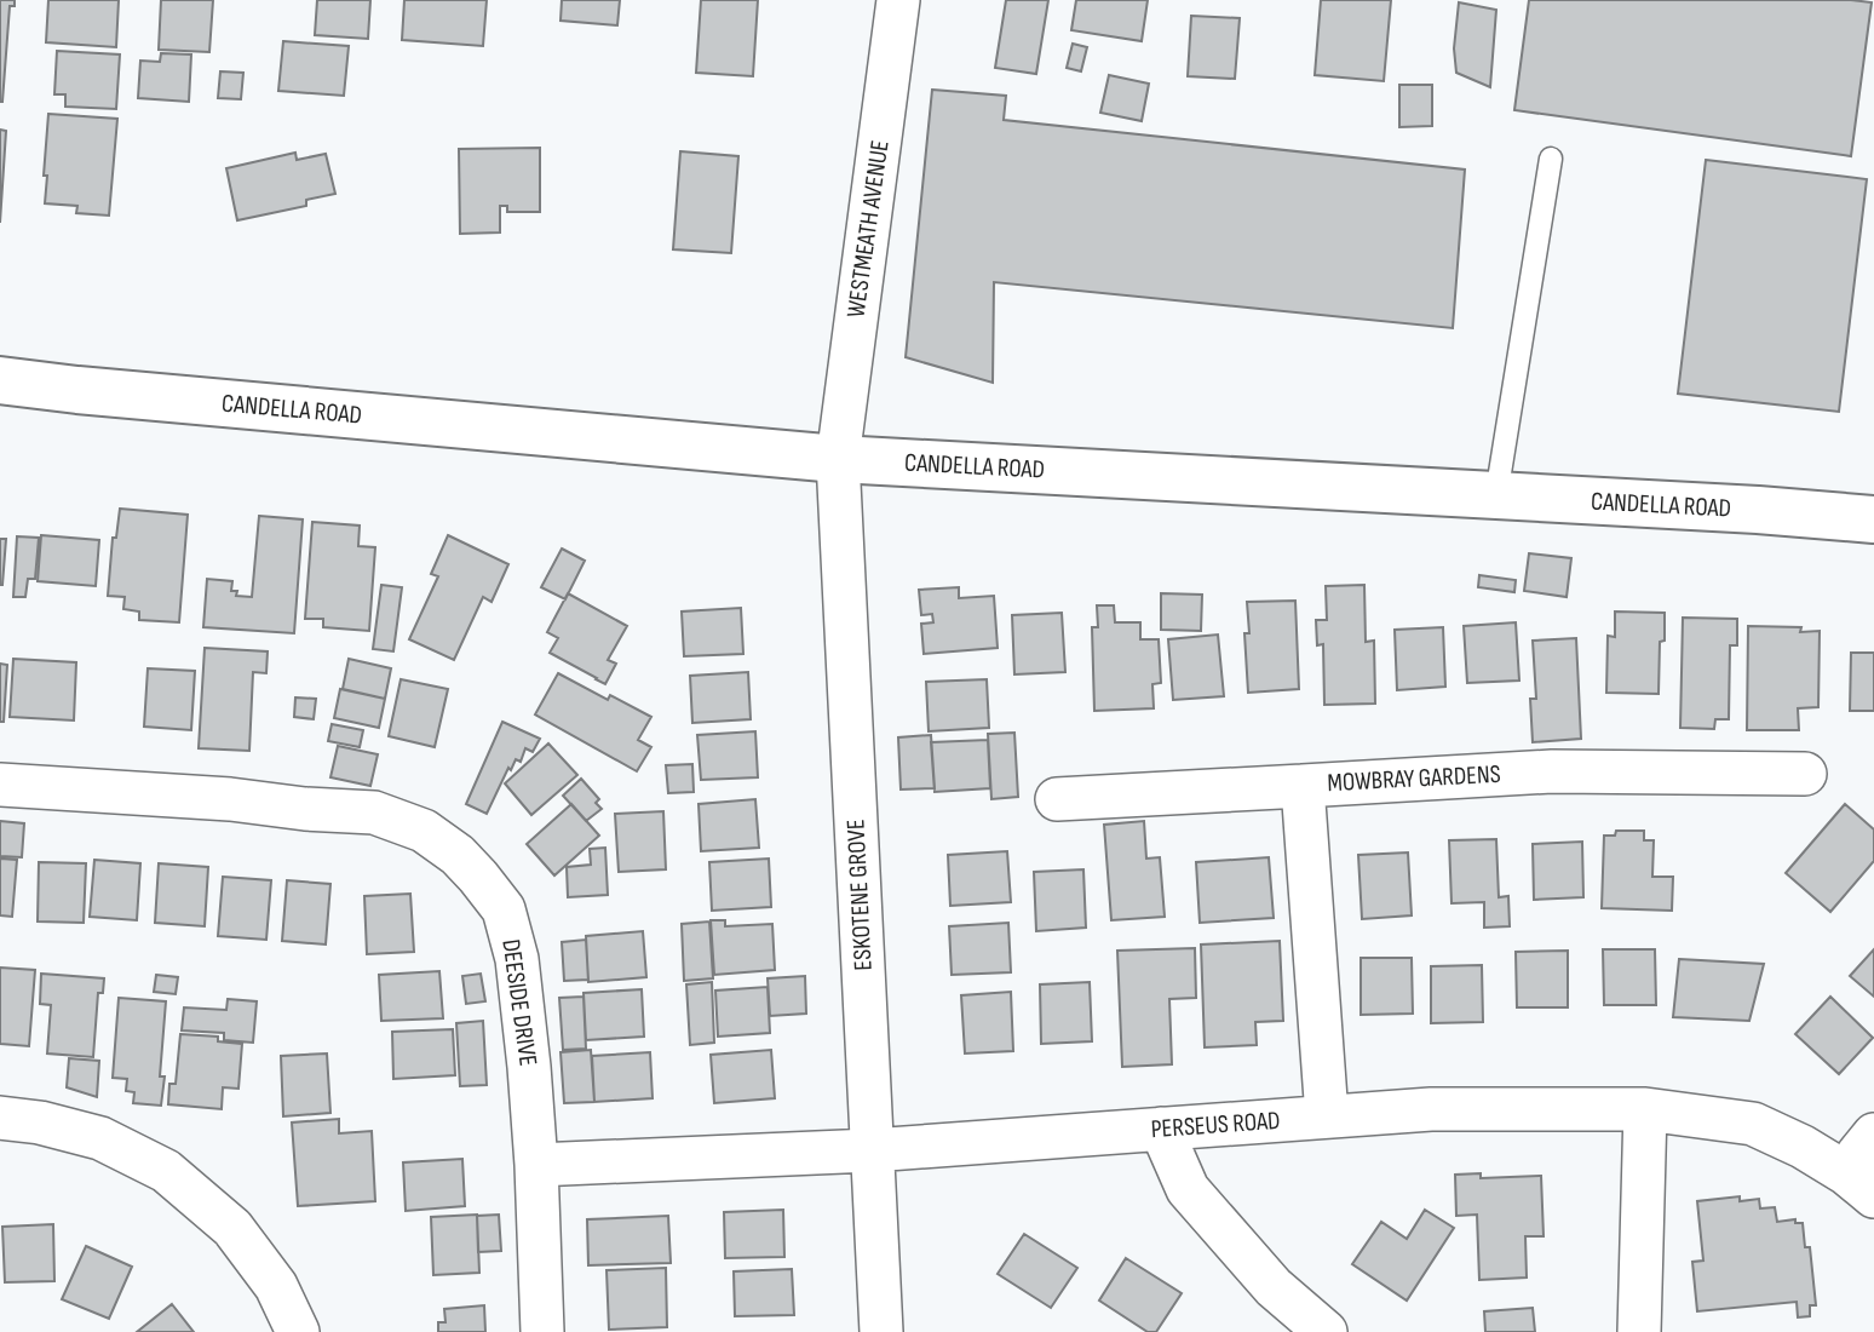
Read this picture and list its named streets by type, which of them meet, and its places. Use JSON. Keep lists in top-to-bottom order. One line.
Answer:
{"streets":{"street":["WESTMEATH AVENUE","CANDELLA ROAD","MOWBRAY GARDENS","ESKOTENE GROVE","DEESIDE DRIVE","PERSEUS ROAD"]},"crossings":[["WESTMEATH AVENUE","CANDELLA ROAD"],["WESTMEATH AVENUE","ESKOTENE GROVE"],["CANDELLA ROAD","ESKOTENE GROVE"],["MOWBRAY GARDENS","PERSEUS ROAD"],["ESKOTENE GROVE","PERSEUS ROAD"],["DEESIDE DRIVE","PERSEUS ROAD"]]}
